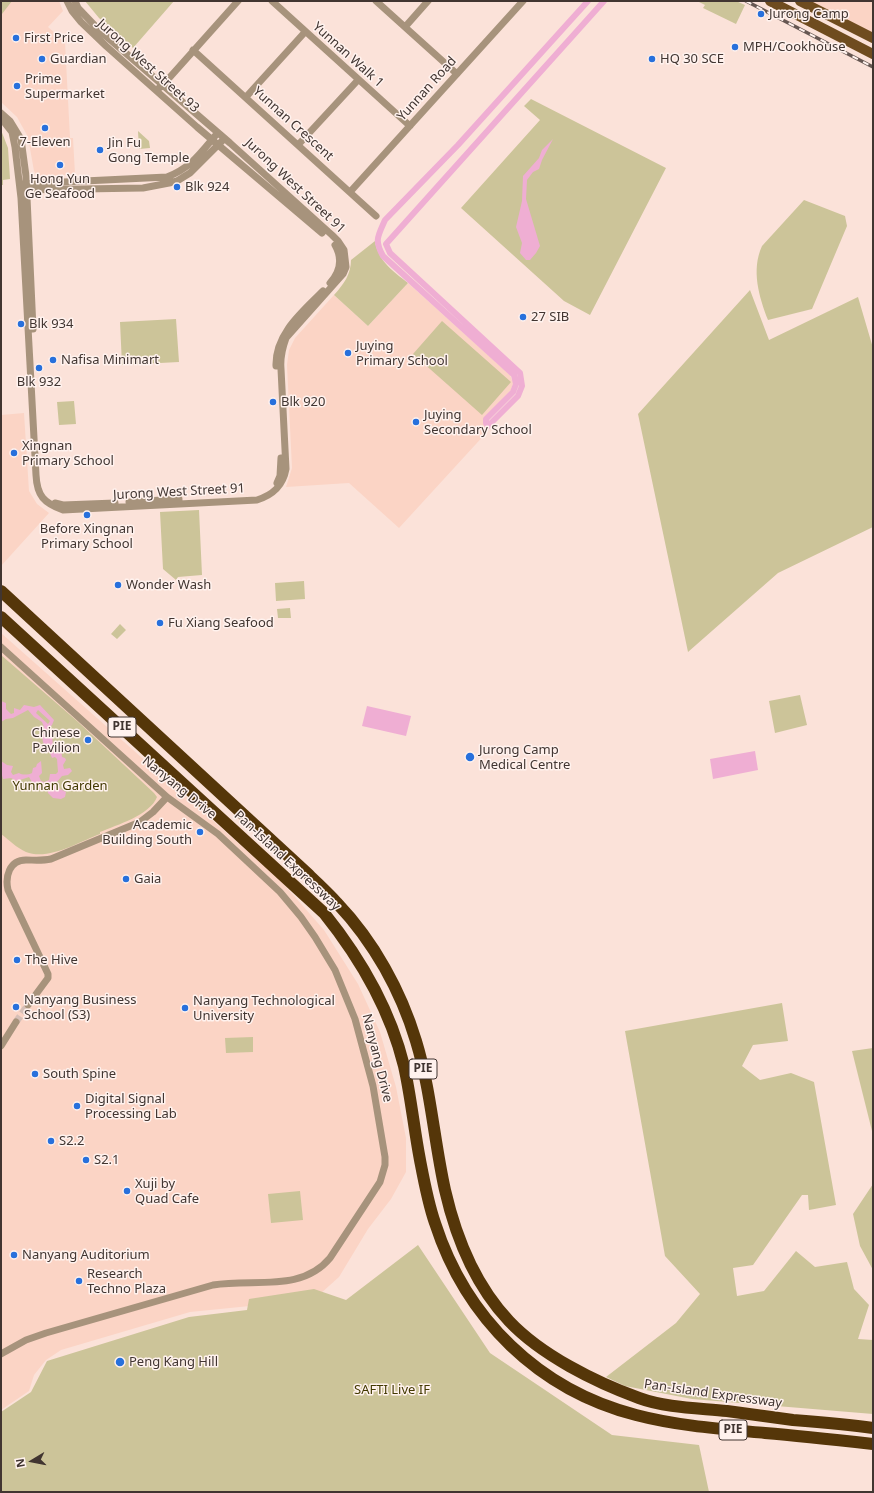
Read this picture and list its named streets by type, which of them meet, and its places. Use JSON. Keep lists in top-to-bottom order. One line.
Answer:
{"streets":{"highway":["PIE","Pan-Island Expressway"],"street":["Yunnan Walk 1","Jurong West Street 93","Yunnan Road","Yunnan Crescent","Jurong West Street 91","Nanyang Drive"]},"crossings":[["Yunnan Walk 1","Yunnan Road"],["Jurong West Street 93","Jurong West Street 91"],["Yunnan Road","Yunnan Crescent"]],"parks":["Yunnan Garden","SAFTI Live IF"],"places":["Jurong Camp","First Price","MPH/Cookhouse","Guardian","HQ 30 SCE","Prime Supermarket","7-Eleven","Jin Fu Gong Temple","Hong Yun Ge Seafood","Blk 924","27 SIB","Blk 934","Juying Primary School","Nafisa Minimart","Blk 932","Blk 920","Juying Secondary School","Xingnan Primary School","Before Xingnan Primary School","Wonder Wash","Fu Xiang Seafood","Chinese Pavilion","Jurong Camp Medical Centre","Academic Building South","Gaia","The Hive","Nanyang Business School (S3)","Nanyang Technological University","South Spine","Digital Signal Processing Lab","S2.2","S2.1","Xuji by Quad Cafe","Nanyang Auditorium","Research Techno Plaza","Peng Kang Hill"],"north":"left"}
